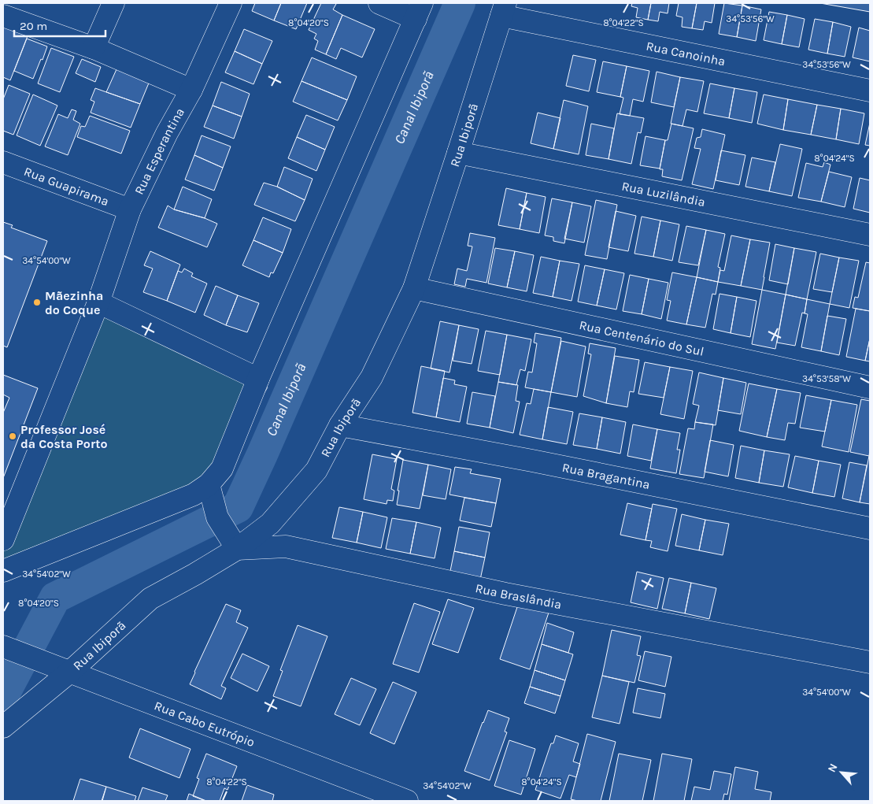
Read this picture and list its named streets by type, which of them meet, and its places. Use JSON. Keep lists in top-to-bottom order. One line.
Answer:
{"streets":{"street":["Rua Canoinha","Rua Ibiporã","Rua Esperantina","Rua Guapirama","Rua Luzilândia","Rua Centenário do Sul","Rua Bragantina","Rua Braslândia","Rua Cabo Eutrópio"]},"crossings":[["Rua Canoinha","Rua Ibiporã"],["Rua Ibiporã","Rua Luzilândia"],["Rua Ibiporã","Rua Centenário do Sul"],["Rua Ibiporã","Rua Bragantina"],["Rua Ibiporã","Rua Braslândia"],["Rua Ibiporã","Rua Cabo Eutrópio"],["Rua Esperantina","Rua Guapirama"]],"water":["Canal Ibiporã"],"places":["Mãezinha do Coque","Professor José da Costa Porto"],"scale_bar":"20 m","north":"top left","coordinates":["34°53'56\"W","8°04'20\"S","8°04'22\"S","8°04'24\"S","34°54'00\"W","34°53'58\"W","34°54'02\"W"]}
